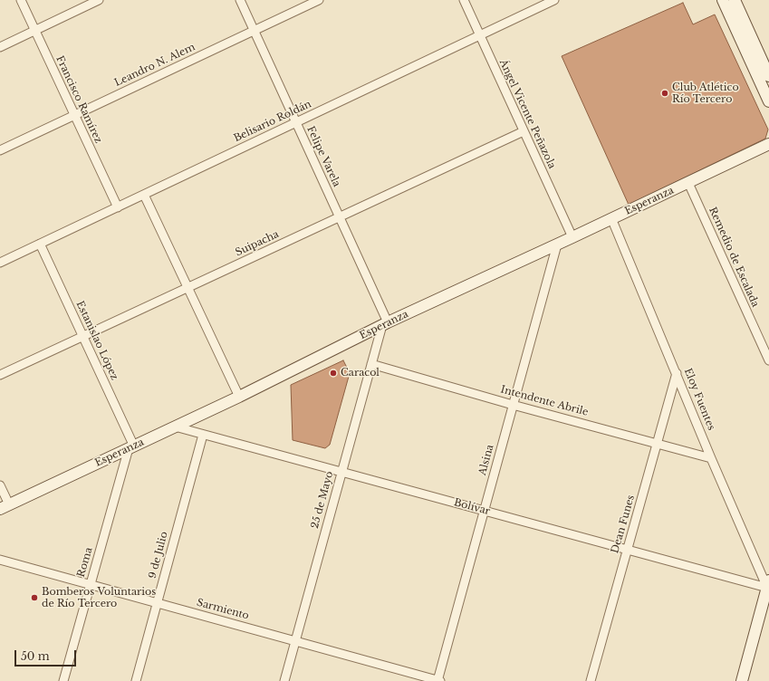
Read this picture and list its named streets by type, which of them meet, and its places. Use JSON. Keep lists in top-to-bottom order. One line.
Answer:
{"streets":{"main road":["Esperanza"],"street":["Leandro N. Alem","Francisco Ramírez","Ángel Vicente Peñazola","Belisario Roldán","Felipe Varela","Suipacha","Remedio de Escalada","Estanislao López","Eloy Fuentes","Intendente Abrile","Alsina","25 de Mayo","Bolívar","Dean Funes","9 de Julio","Roma","Sarmiento"]},"crossings":[["Leandro N. Alem","Francisco Ramírez"],["Leandro N. Alem","Felipe Varela"],["Francisco Ramírez","Belisario Roldán"],["Ángel Vicente Peñazola","Belisario Roldán"],["Ángel Vicente Peñazola","Esperanza"],["Ángel Vicente Peñazola","Suipacha"],["Belisario Roldán","Felipe Varela"],["Belisario Roldán","Estanislao López"],["Felipe Varela","Esperanza"],["Felipe Varela","Suipacha"],["Felipe Varela","25 de Mayo"],["Esperanza","Remedio de Escalada"],["Esperanza","Estanislao López"],["Esperanza","Eloy Fuentes"],["Esperanza","Alsina"],["Esperanza","25 de Mayo"],["Esperanza","Bolívar"],["Esperanza","Roma"],["Suipacha","Estanislao López"],["Estanislao López","Roma"],["Eloy Fuentes","Intendente Abrile"],["Eloy Fuentes","Bolívar"],["Eloy Fuentes","Dean Funes"],["Intendente Abrile","Alsina"],["Intendente Abrile","25 de Mayo"],["Intendente Abrile","Dean Funes"],["Alsina","Bolívar"],["Alsina","Sarmiento"],["25 de Mayo","Bolívar"],["25 de Mayo","Sarmiento"],["Bolívar","Dean Funes"],["Bolívar","9 de Julio"],["9 de Julio","Sarmiento"],["Roma","Sarmiento"]],"places":["Club Atlético Río Tercero","Caracol","Bomberos Voluntarios de Río Tercero"],"scale_bar":"50 m"}
